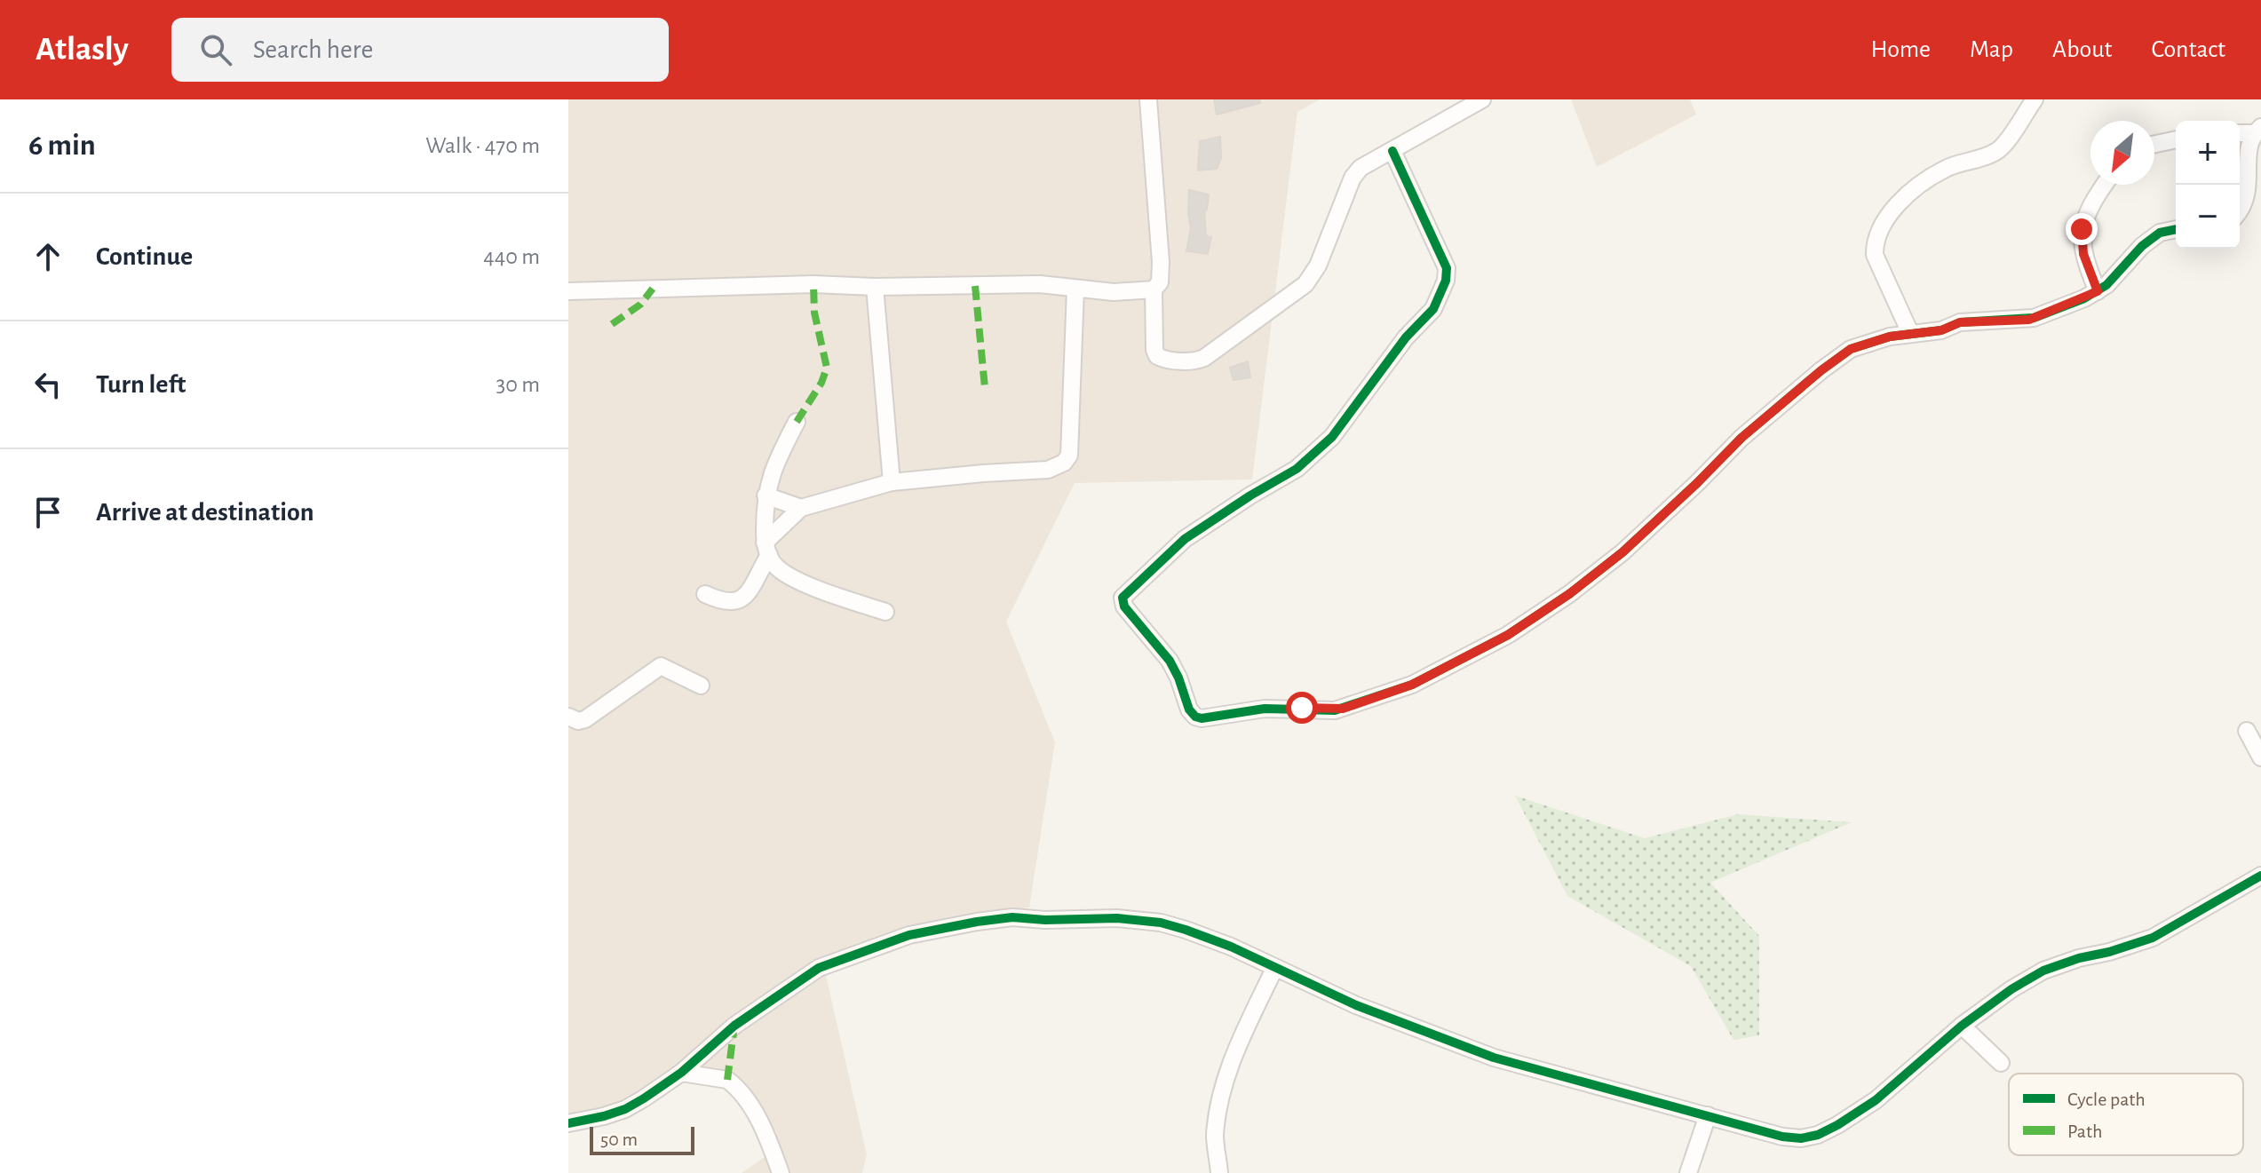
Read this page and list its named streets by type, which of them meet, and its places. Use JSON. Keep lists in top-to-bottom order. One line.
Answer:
{"legend":["Cycle path","Path"],"scale_bar":"50 m","north":"bottom left","page":{"header":"Atlasly","search":"Search here","nav":["Home","Map","About","Contact"],"heading":["6 min","Walk · 470 m"],"map_buttons":["+","−"],"list":[["Continue","440 m"],["Turn left","30 m"],"Arrive at destination"],"scale":"50 m"}}
